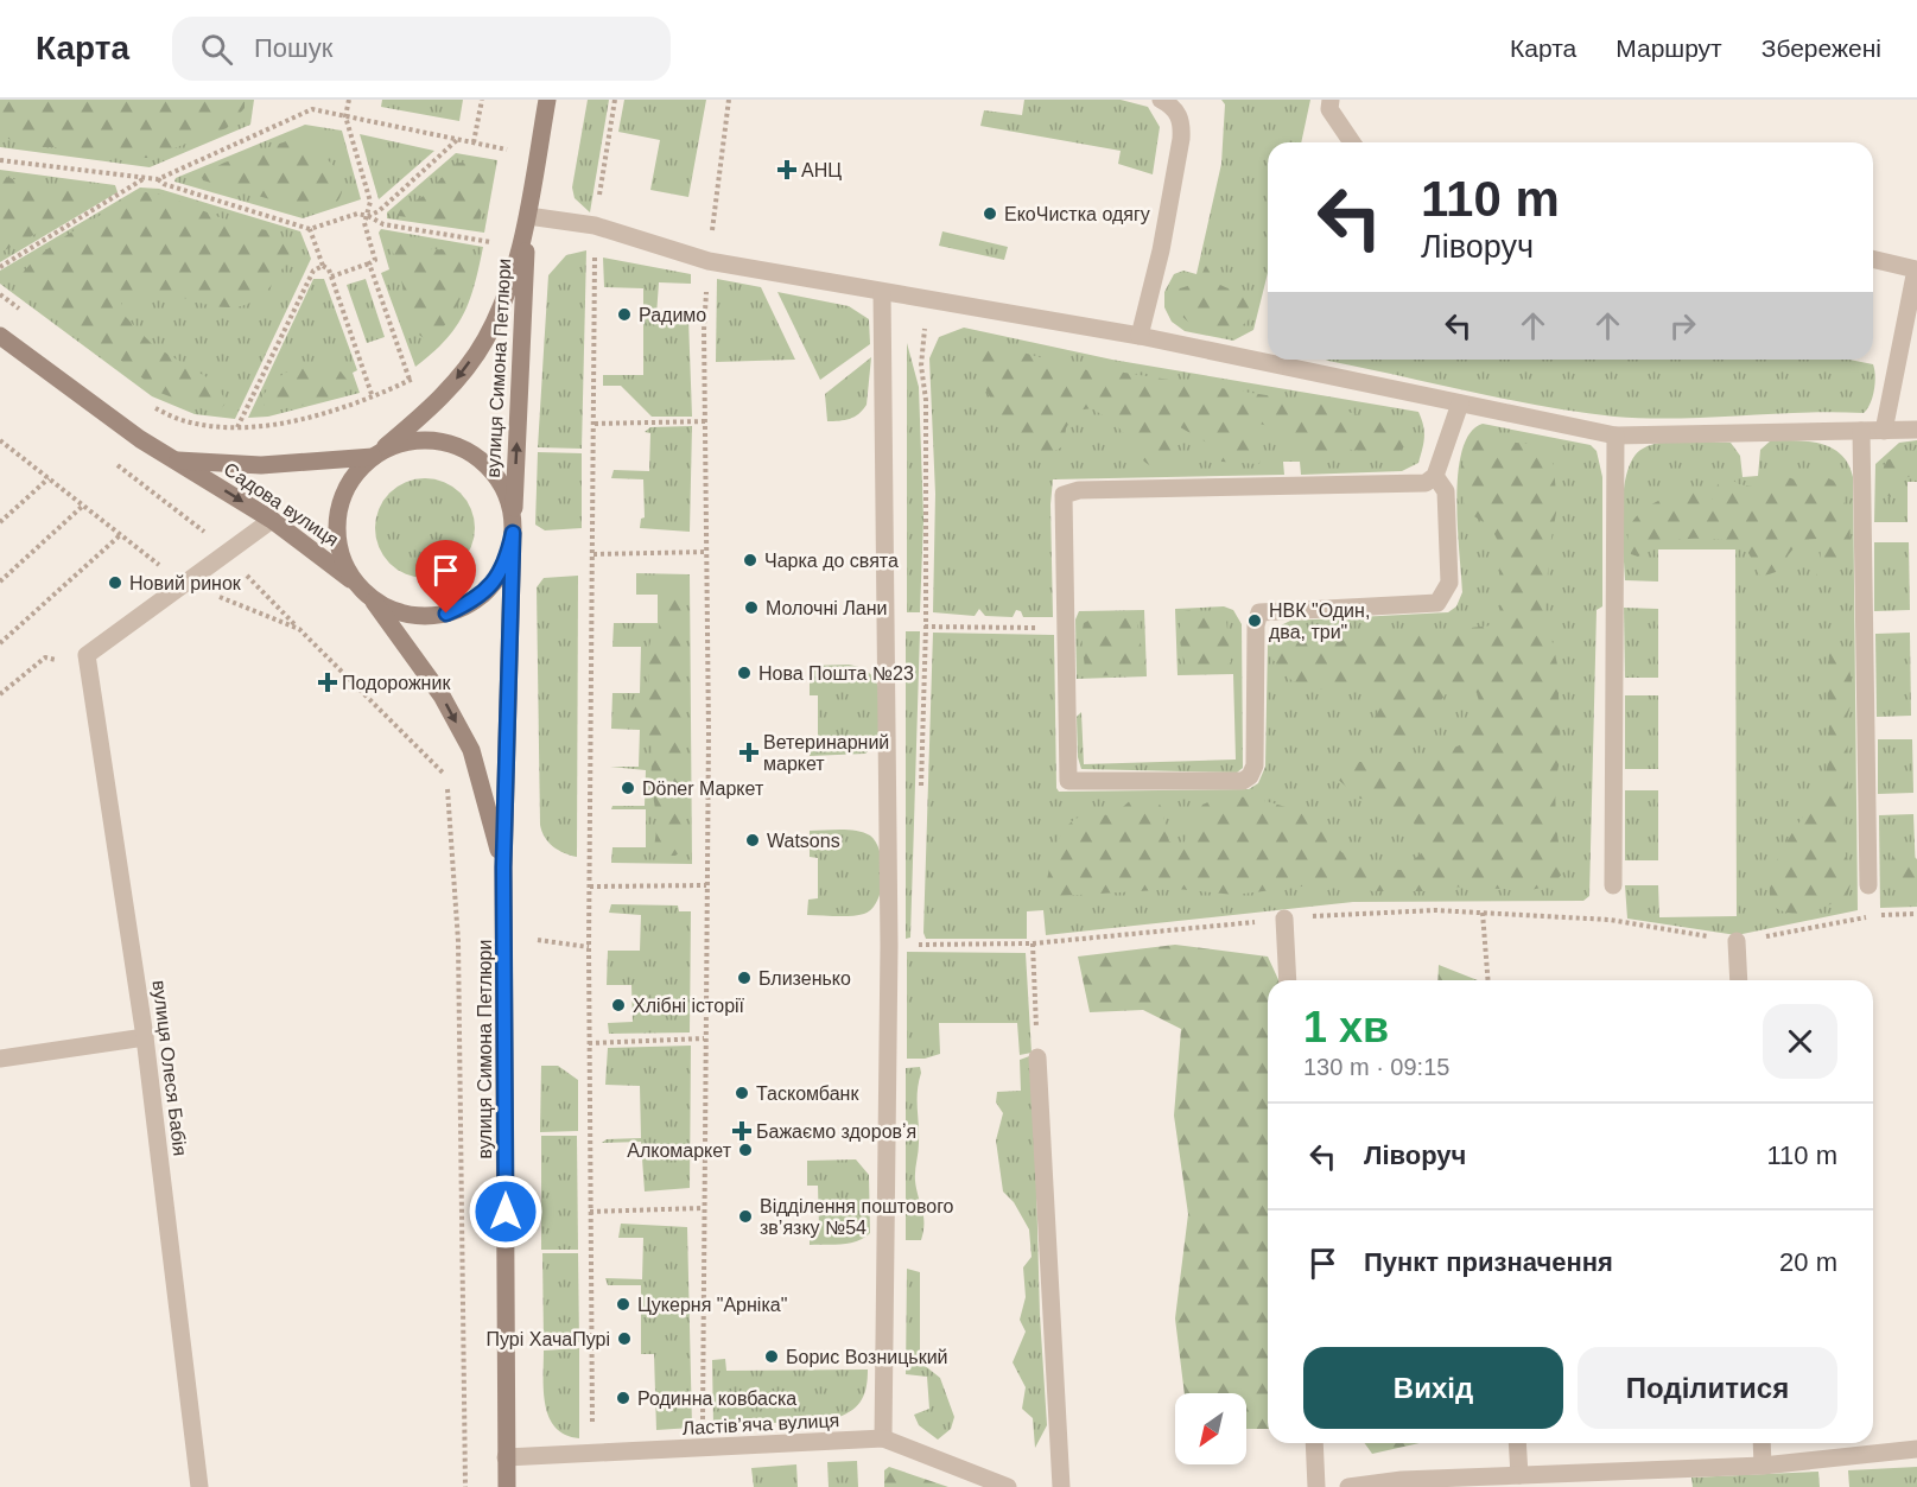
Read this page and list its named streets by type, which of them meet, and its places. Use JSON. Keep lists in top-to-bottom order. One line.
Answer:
{"streets":{"street":["вулиця Симона Петлюри","Садова вулиця","вулиця Олеся Бабія","Ластівʼяча вулиця"]},"crossings":[["вулиця Симона Петлюри","Садова вулиця"],["вулиця Симона Петлюри","Ластівʼяча вулиця"]],"places":{"health":["АНЦ","Подорожник","Ветеринарний маркет","Бажаємо здоровʼя"],"other":["ЕкоЧистка одягу","Радимо","Чарка до свята","Новий ринок","Молочні Лани","НВК \"Один, два, три\"","Нова Пошта №23","Döner Маркет","Watsons","Близенько","Хлібні історії","Таскомбанк","Алкомаркет","Відділення поштового зв’язку №54","Цукерня \"Арніка\"","Пурі ХачаПурі","Борис Возницький","Родинна ковбаска"]},"north":"bottom left","page":{"header":"Карта","search":"Пошук","nav":["Карта","Маршрут","Збережені"],"turn":["110 m","Ліворуч"],"heading":["1 хв","130 m · 09:15"],"list":[{"name":"Ліворуч","value":"110 m"},{"name":"Пункт призначення","value":"20 m"}],"buttons":["Вихід","Поділитися"]}}
